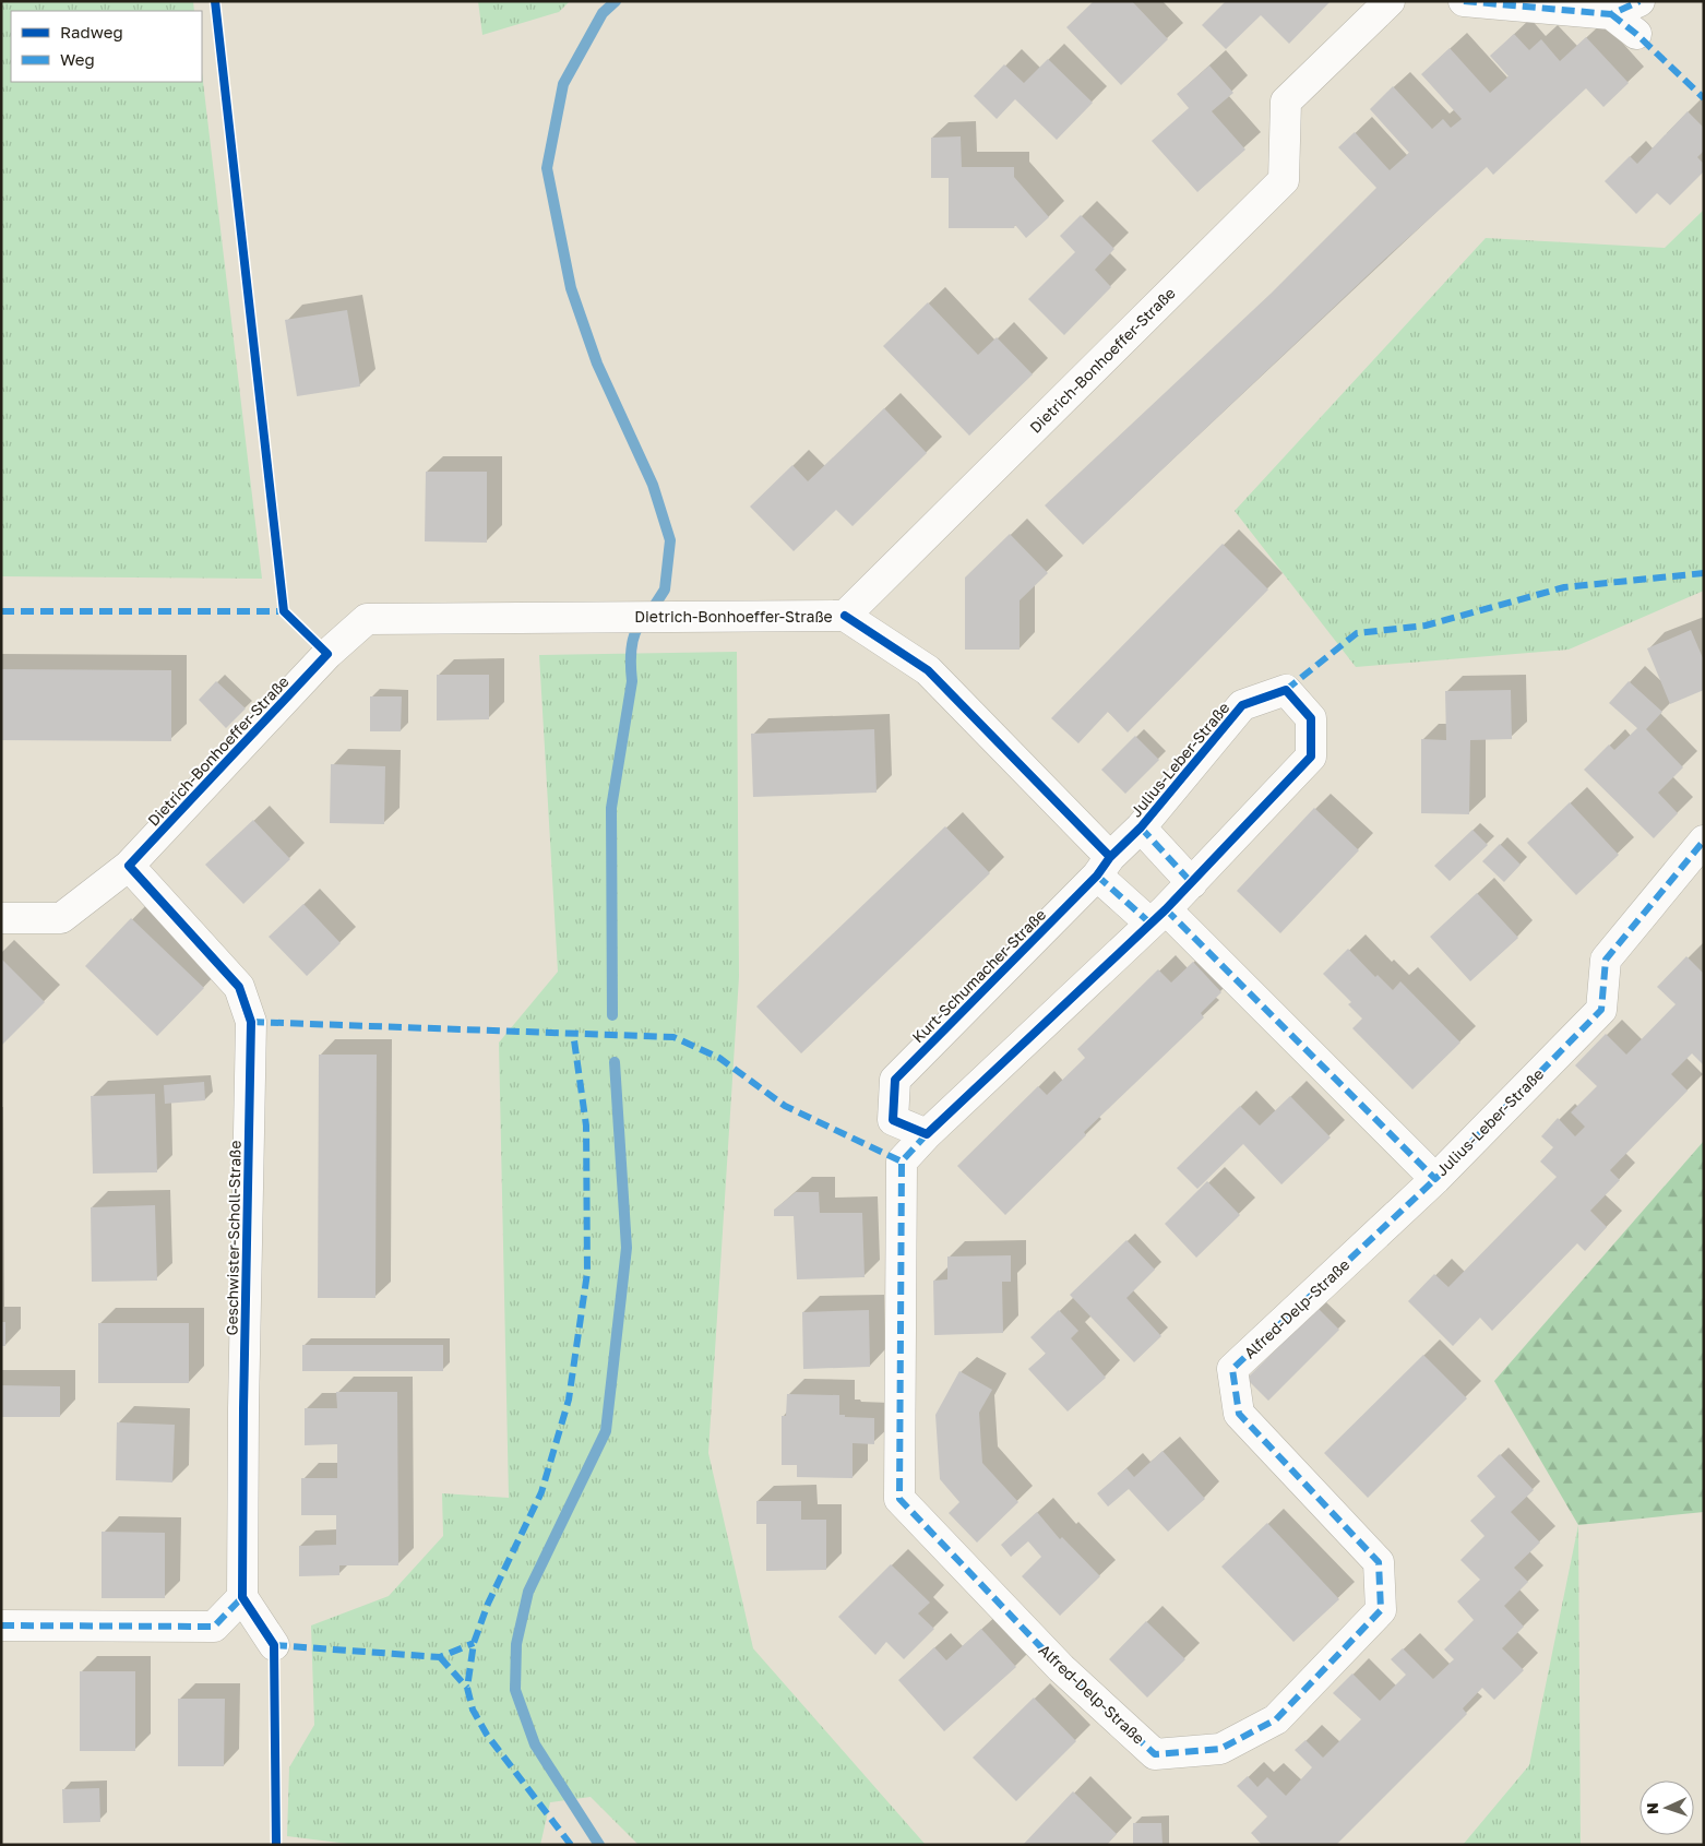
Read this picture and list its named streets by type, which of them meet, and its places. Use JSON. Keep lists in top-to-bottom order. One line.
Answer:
{"streets":{"street":["Dietrich-Bonhoeffer-Straße","Julius-Leber-Straße","Kurt-Schumacher-Straße","Geschwister-Scholl-Straße","Alfred-Delp-Straße"]},"crossings":[["Dietrich-Bonhoeffer-Straße","Geschwister-Scholl-Straße"],["Julius-Leber-Straße","Kurt-Schumacher-Straße"],["Julius-Leber-Straße","Alfred-Delp-Straße"],["Kurt-Schumacher-Straße","Alfred-Delp-Straße"]],"legend":["Radweg","Weg"],"north":"left"}
